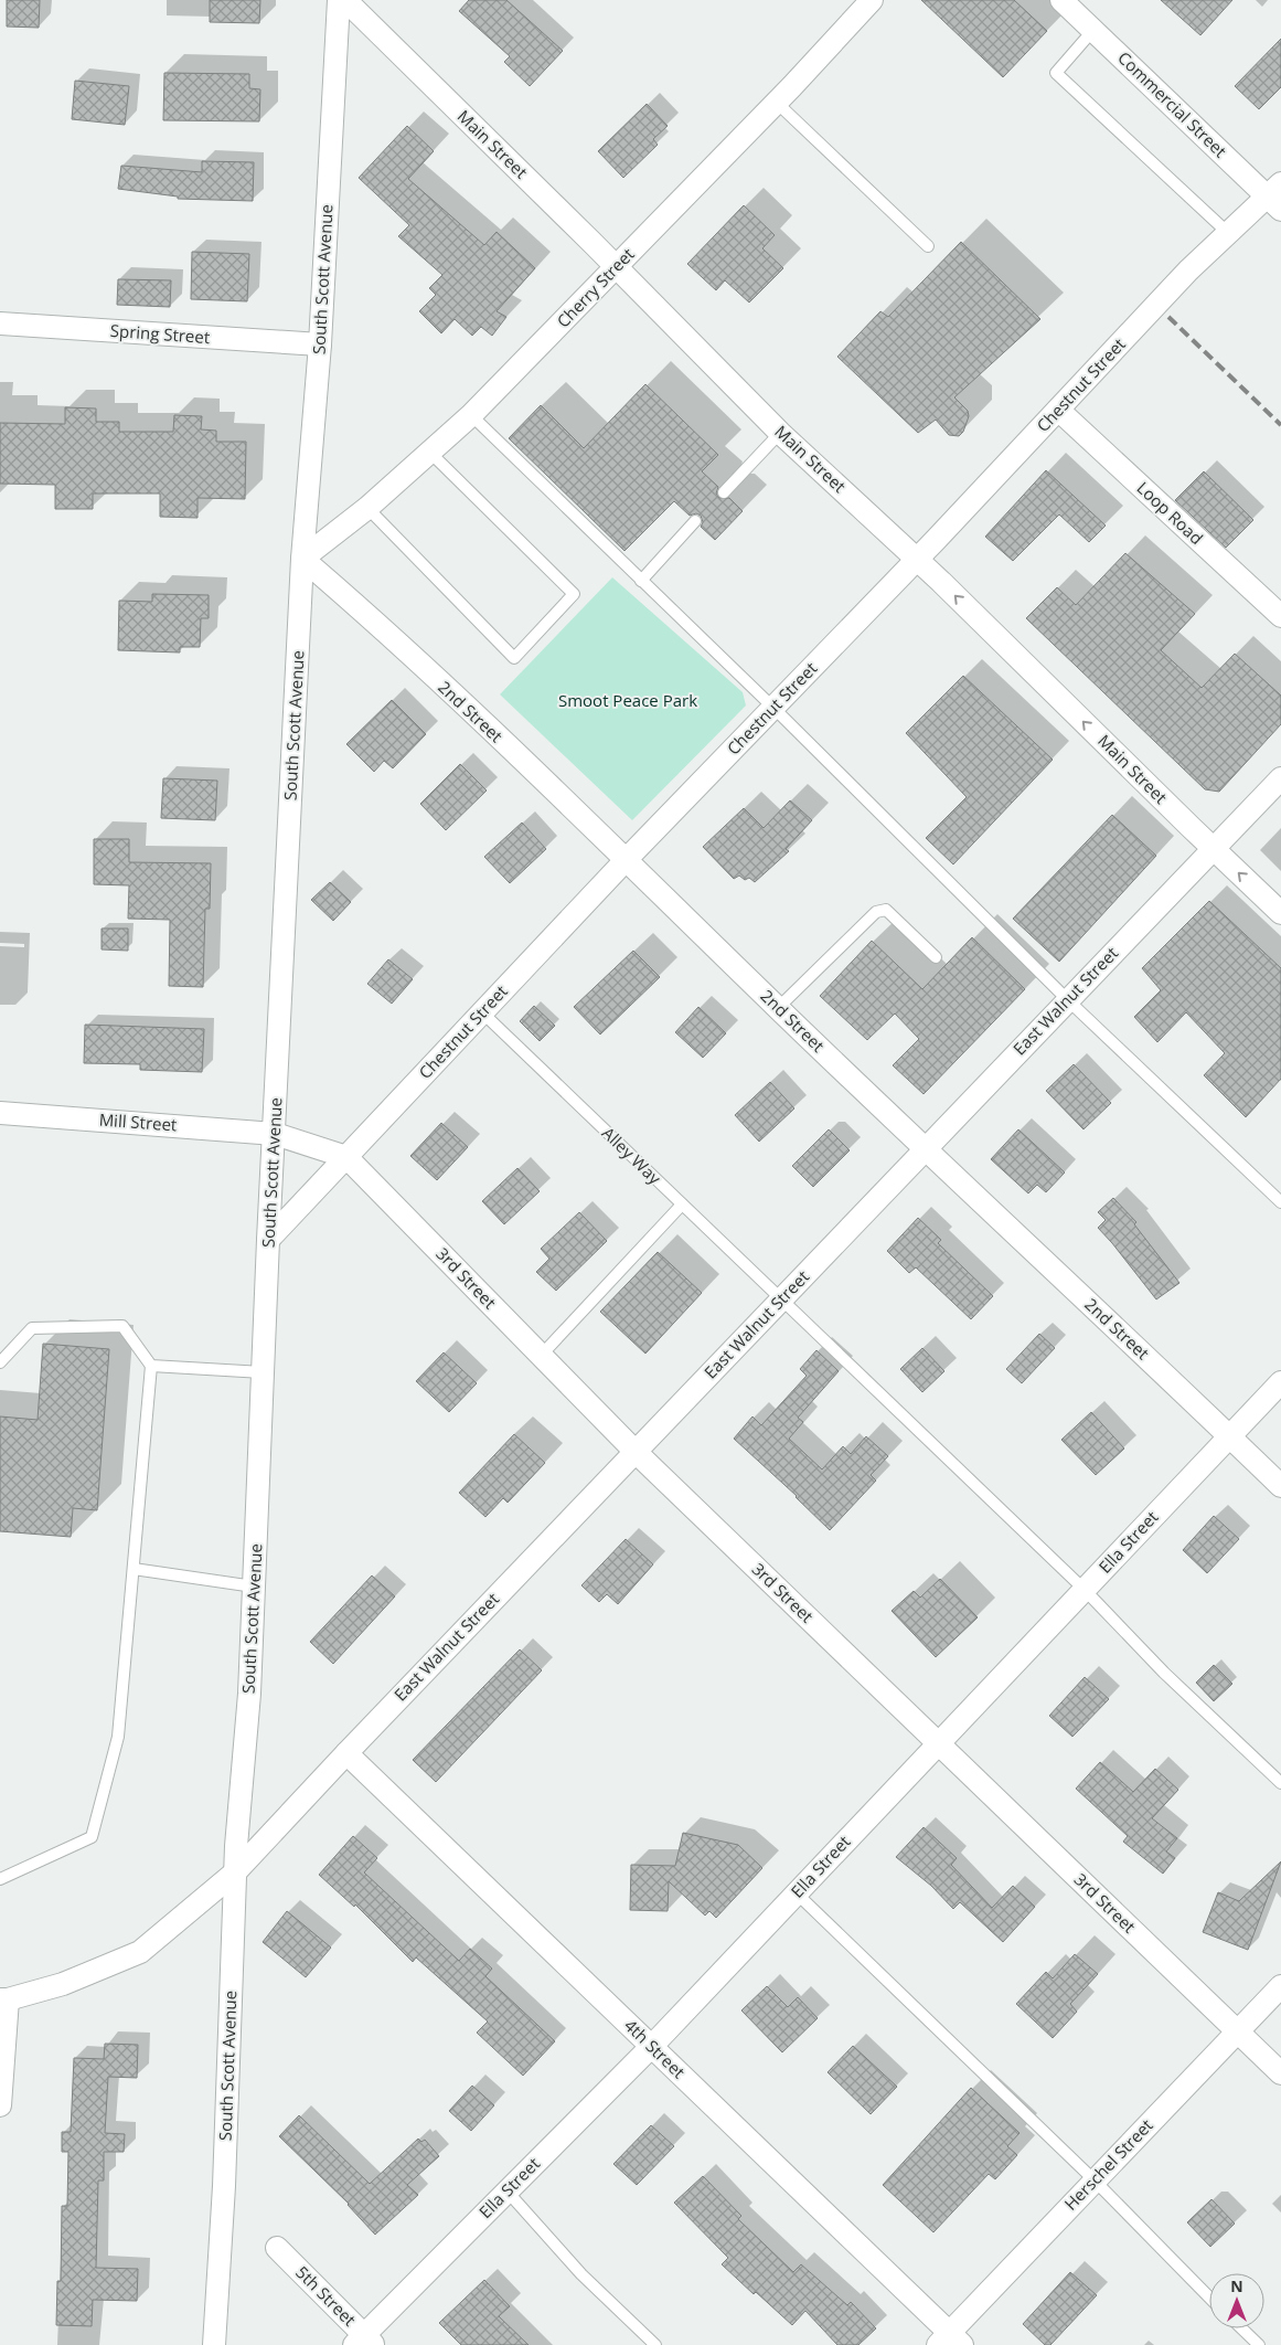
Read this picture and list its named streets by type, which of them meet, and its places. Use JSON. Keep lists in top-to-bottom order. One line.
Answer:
{"streets":{"street":["Commercial Street","Main Street","South Scott Avenue","Cherry Street","Spring Street","Chestnut Street","Loop Road","2nd Street","East Walnut Street","Mill Street","3rd Street","Ella Street","4th Street","Herschel Street","5th Street"],"lane":["Alley Way"]},"crossings":[["Commercial Street","Chestnut Street"],["Main Street","Cherry Street"],["Main Street","Chestnut Street"],["Main Street","East Walnut Street"],["South Scott Avenue","Cherry Street"],["South Scott Avenue","Spring Street"],["South Scott Avenue","Chestnut Street"],["South Scott Avenue","2nd Street"],["South Scott Avenue","East Walnut Street"],["South Scott Avenue","Mill Street"],["South Scott Avenue","3rd Street"],["Cherry Street","2nd Street"],["Chestnut Street","Loop Road"],["Chestnut Street","2nd Street"],["Chestnut Street","Alley Way"],["Chestnut Street","3rd Street"],["2nd Street","East Walnut Street"],["2nd Street","Ella Street"],["East Walnut Street","Alley Way"],["East Walnut Street","3rd Street"],["East Walnut Street","4th Street"],["Mill Street","3rd Street"],["Alley Way","Ella Street"],["3rd Street","Ella Street"],["3rd Street","Herschel Street"],["Ella Street","4th Street"],["Ella Street","5th Street"],["4th Street","Herschel Street"]],"one_way":["Main Street"],"parks":["Smoot Peace Park"],"north":"top"}
